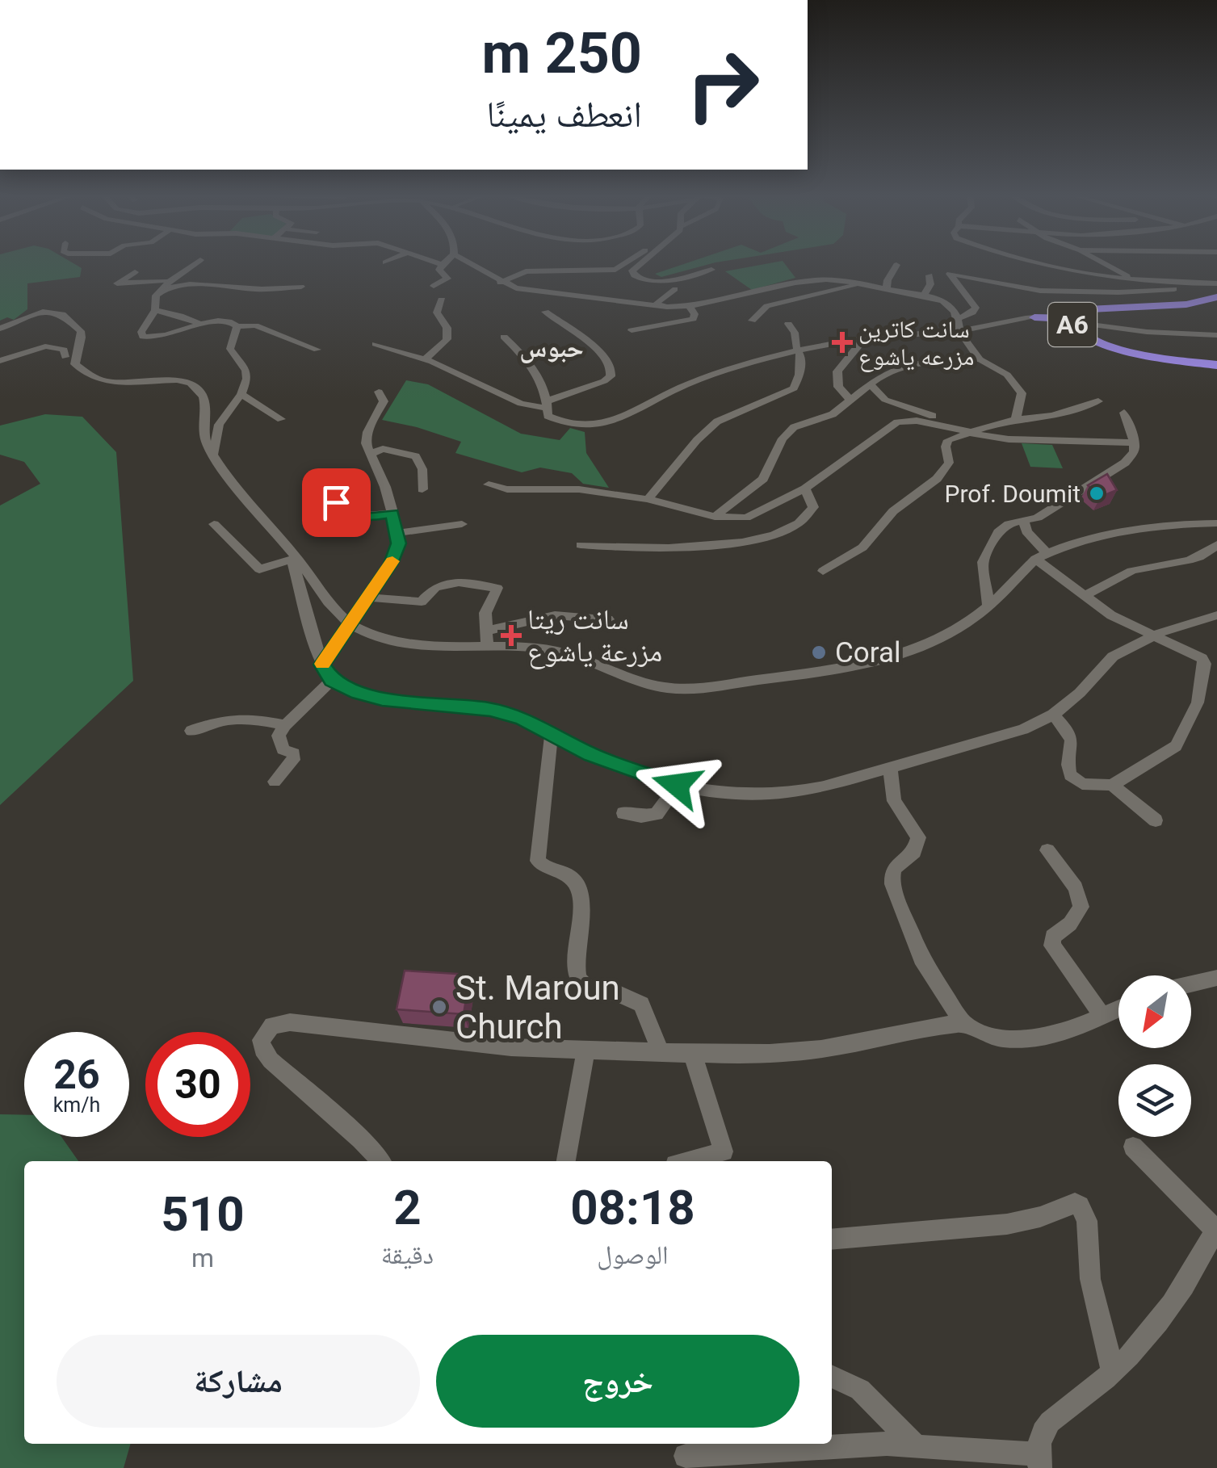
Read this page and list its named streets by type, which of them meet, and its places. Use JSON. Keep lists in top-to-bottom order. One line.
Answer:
{"streets":{"highway":["A6"]},"districts":["حبوس"],"places":{"health":["سانت كاترين مزرعه ياشوع","سانت ريتا مزرعة ياشوع"],"other":["Prof. Doumit","Coral","St. Maroun Church"]},"north":"bottom left","page":{"turn":["250 m","انعطف يمينًا"],"speed":"26 km/h","limit":"30","eta":["08:18","الوصول","2","دقيقة","510","m"],"buttons":["خروج","مشاركة"]}}
